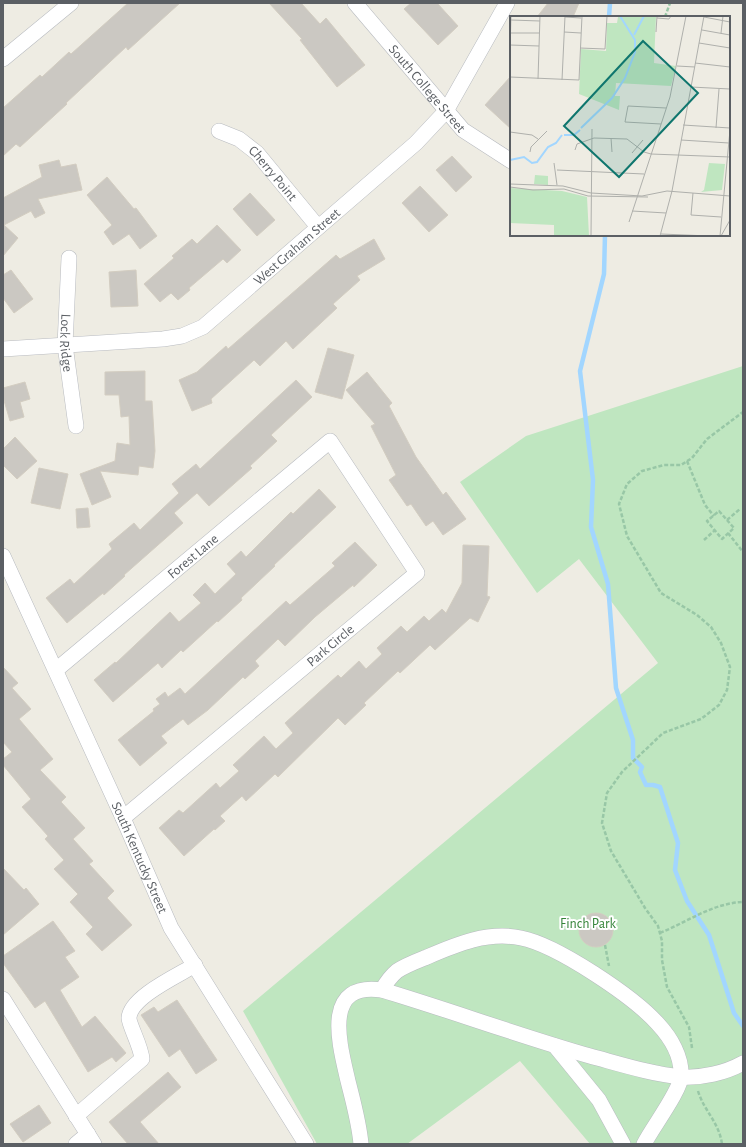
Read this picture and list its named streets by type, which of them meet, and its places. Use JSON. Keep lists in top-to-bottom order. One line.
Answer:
{"streets":{"street":["South College Street","Cherry Point","West Graham Street","Lock Ridge","Forest Lane","Park Circle","South Kentucky Street"]},"crossings":[["South College Street","West Graham Street"],["Cherry Point","West Graham Street"],["West Graham Street","Lock Ridge"],["Forest Lane","Park Circle"],["Forest Lane","South Kentucky Street"],["Park Circle","South Kentucky Street"]],"parks":["Finch Park"]}
